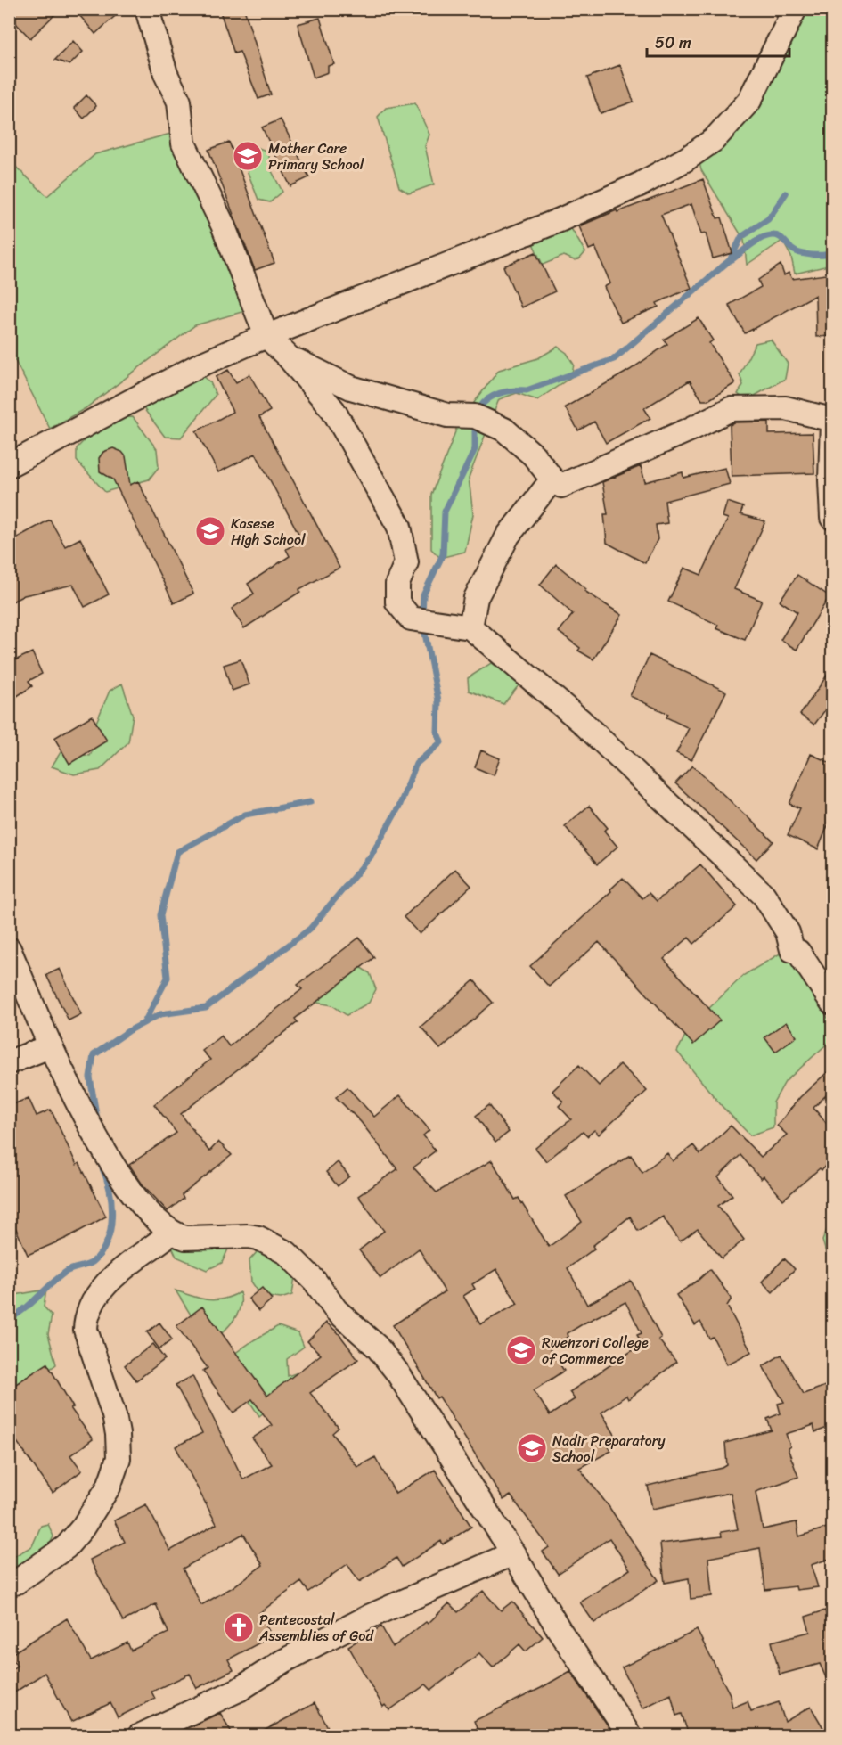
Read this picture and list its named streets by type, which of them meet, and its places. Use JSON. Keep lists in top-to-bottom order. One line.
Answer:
{"places":{"school or university":["Mother Care Primary School","Kasese High School","Rwenzori College of Commerce","Nadir Preparatory School"],"church":["Pentecostal Assemblies of God"]},"scale_bar":"50 m"}
